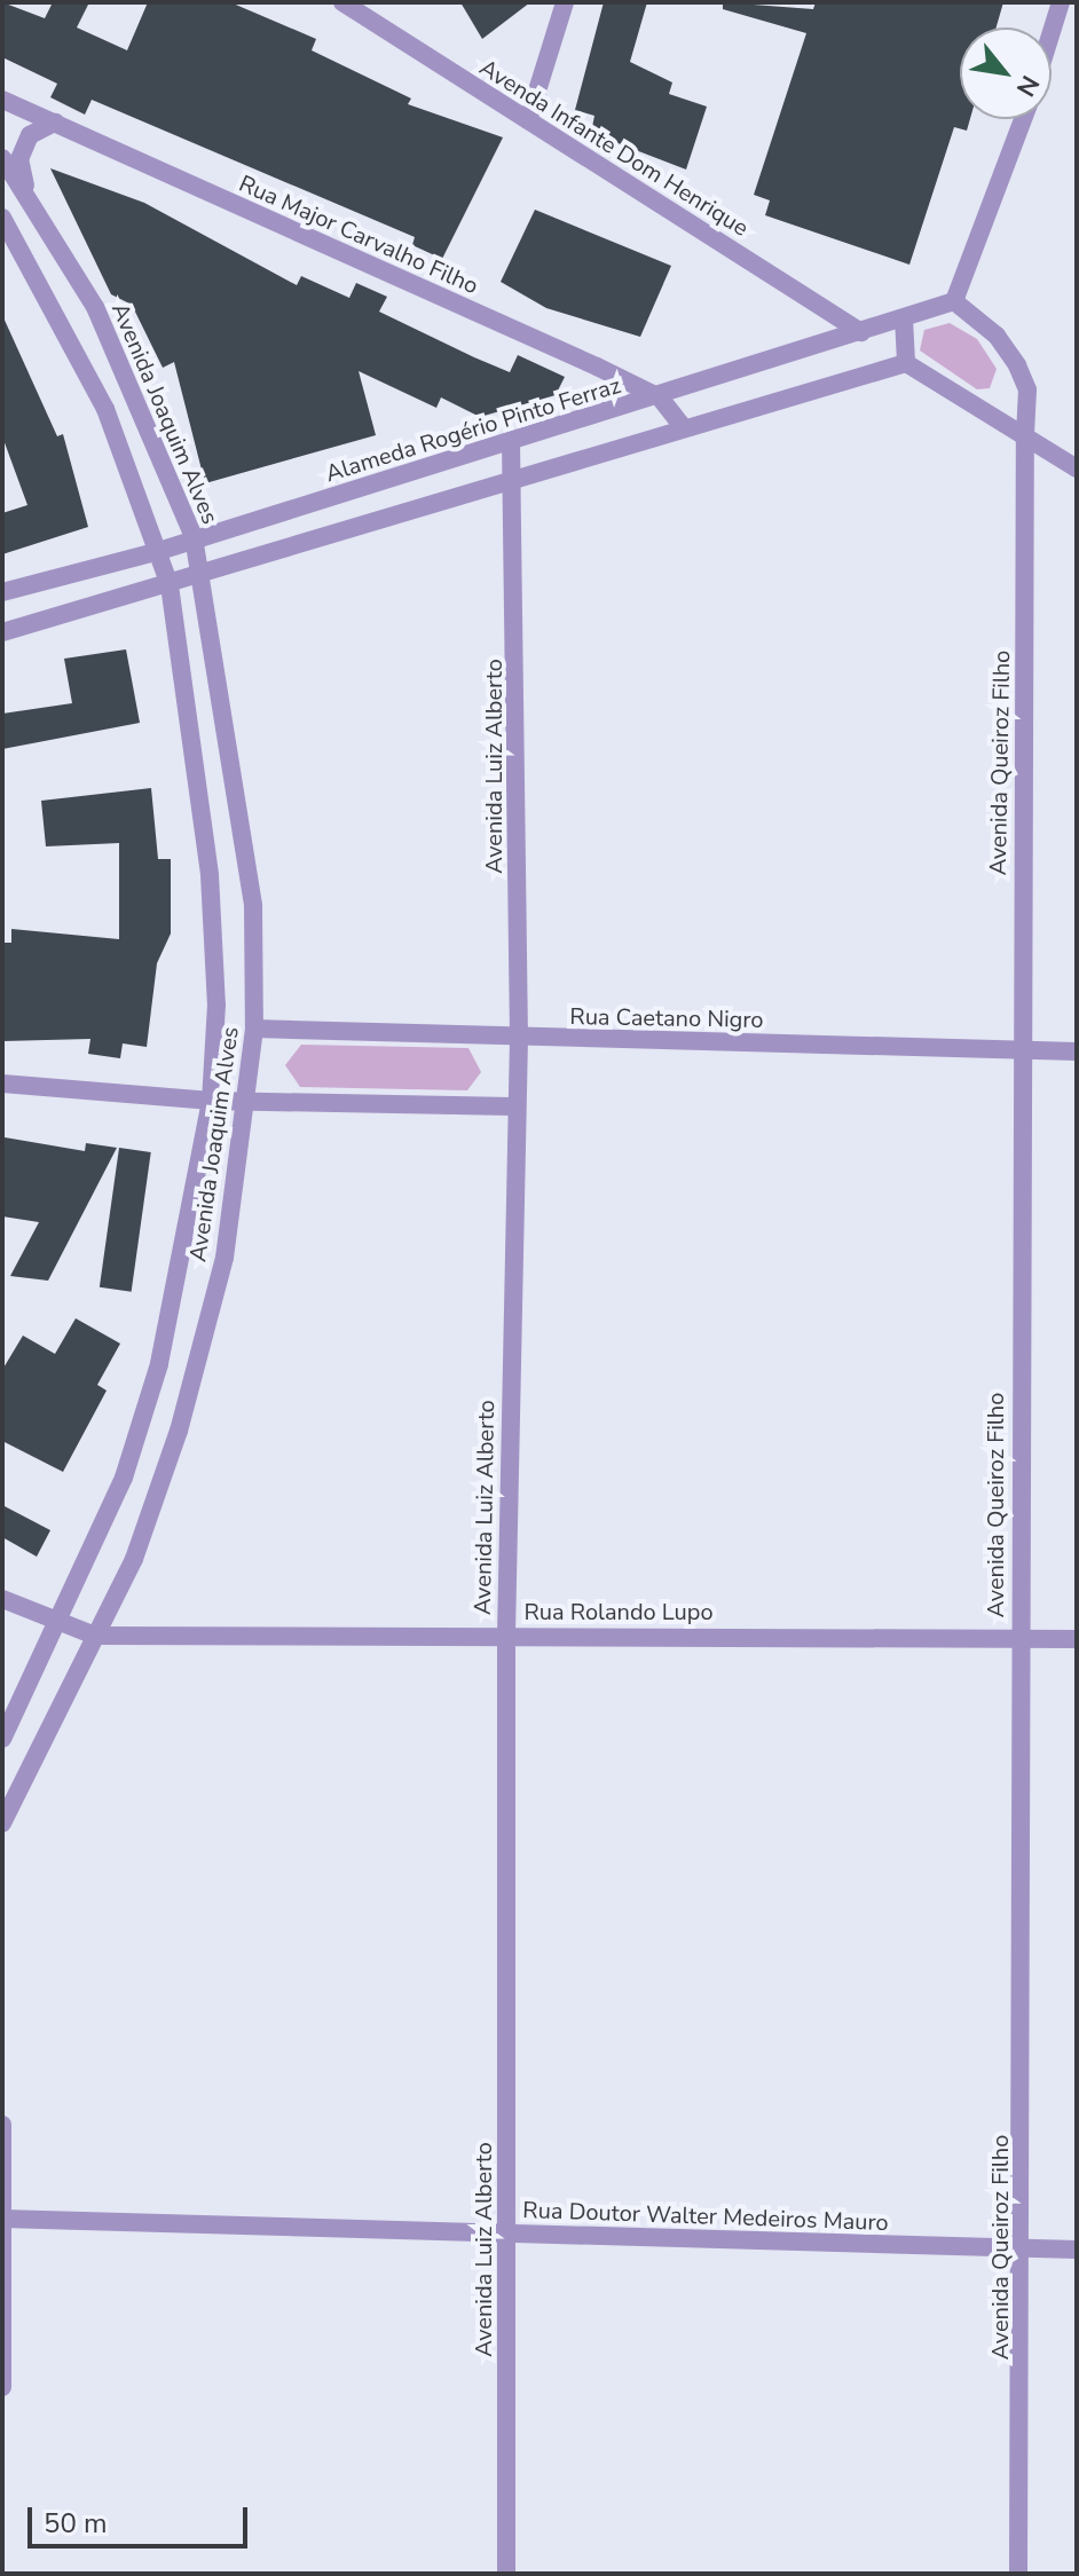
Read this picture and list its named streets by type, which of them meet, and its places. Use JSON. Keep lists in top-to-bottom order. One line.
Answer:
{"streets":{"street":["Avenda Infante Dom Henrique","Rua Major Carvalho Filho","Avenida Joaquim Alves","Alameda Rogério Pinto Ferraz","Avenida Queiroz Filho","Avenida Luiz Alberto","Rua Caetano Nigro","Rua Rolando Lupo","Rua Doutor Walter Medeiros Mauro"]},"crossings":[["Avenda Infante Dom Henrique","Alameda Rogério Pinto Ferraz"],["Rua Major Carvalho Filho","Avenida Joaquim Alves"],["Rua Major Carvalho Filho","Alameda Rogério Pinto Ferraz"],["Avenida Joaquim Alves","Alameda Rogério Pinto Ferraz"],["Avenida Joaquim Alves","Rua Caetano Nigro"],["Avenida Joaquim Alves","Rua Rolando Lupo"],["Alameda Rogério Pinto Ferraz","Avenida Queiroz Filho"],["Alameda Rogério Pinto Ferraz","Avenida Luiz Alberto"],["Avenida Queiroz Filho","Rua Caetano Nigro"],["Avenida Queiroz Filho","Rua Rolando Lupo"],["Avenida Queiroz Filho","Rua Doutor Walter Medeiros Mauro"],["Avenida Luiz Alberto","Rua Caetano Nigro"],["Avenida Luiz Alberto","Rua Rolando Lupo"],["Avenida Luiz Alberto","Rua Doutor Walter Medeiros Mauro"]],"scale_bar":"50 m","north":"bottom right"}
